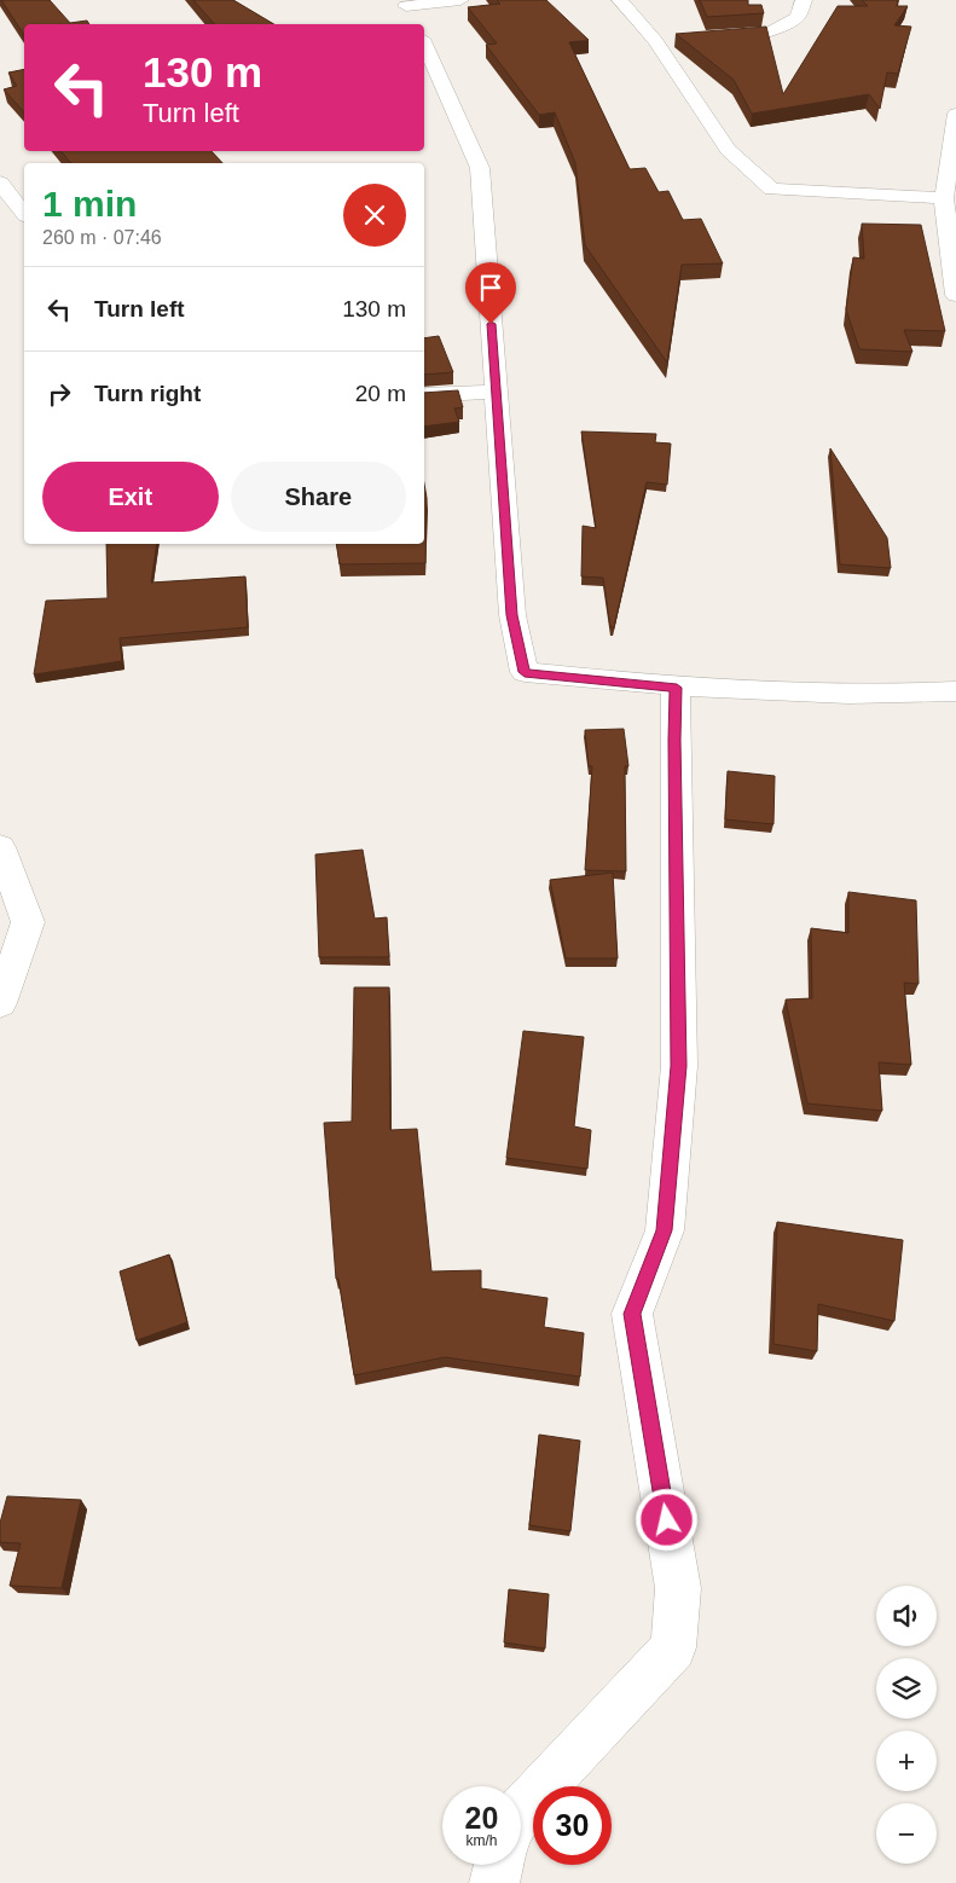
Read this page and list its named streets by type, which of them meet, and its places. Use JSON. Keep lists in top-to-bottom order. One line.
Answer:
{"page":{"turn":["130 m","Turn left"],"heading":["1 min","260 m · 07:46"],"list":[{"name":"Turn left","value":"130 m"},{"name":"Turn right","value":"20 m"}],"buttons":["Exit","Share"],"map_buttons":["+","−"],"speed":"20 km/h","limit":"30"}}
